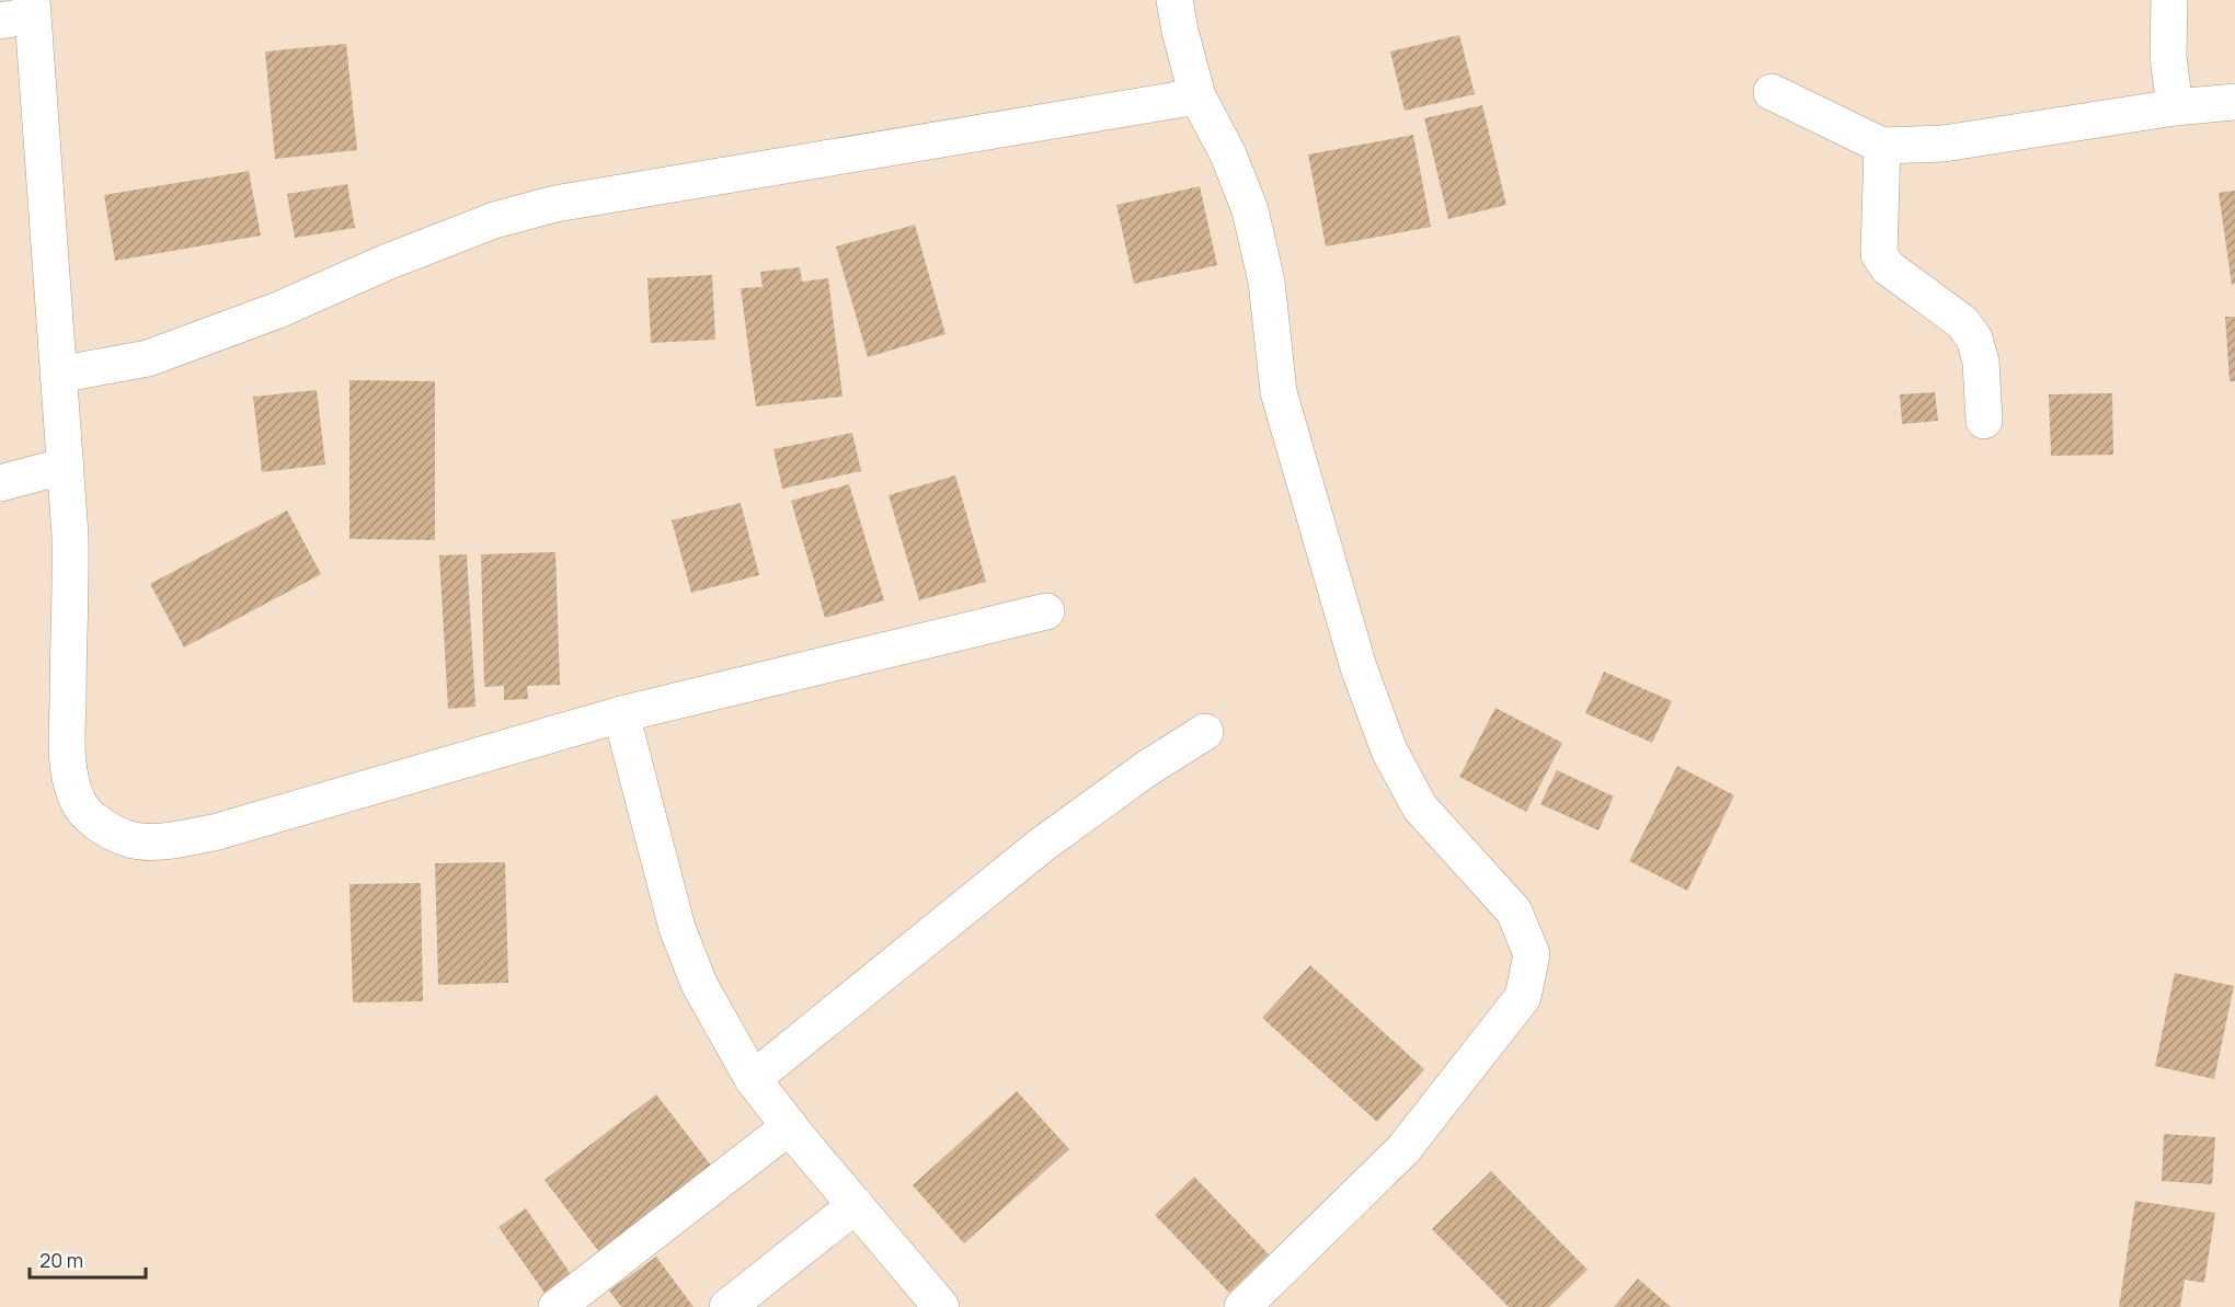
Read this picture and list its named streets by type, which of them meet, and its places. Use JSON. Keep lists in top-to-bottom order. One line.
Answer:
{"scale_bar":"20 m"}
